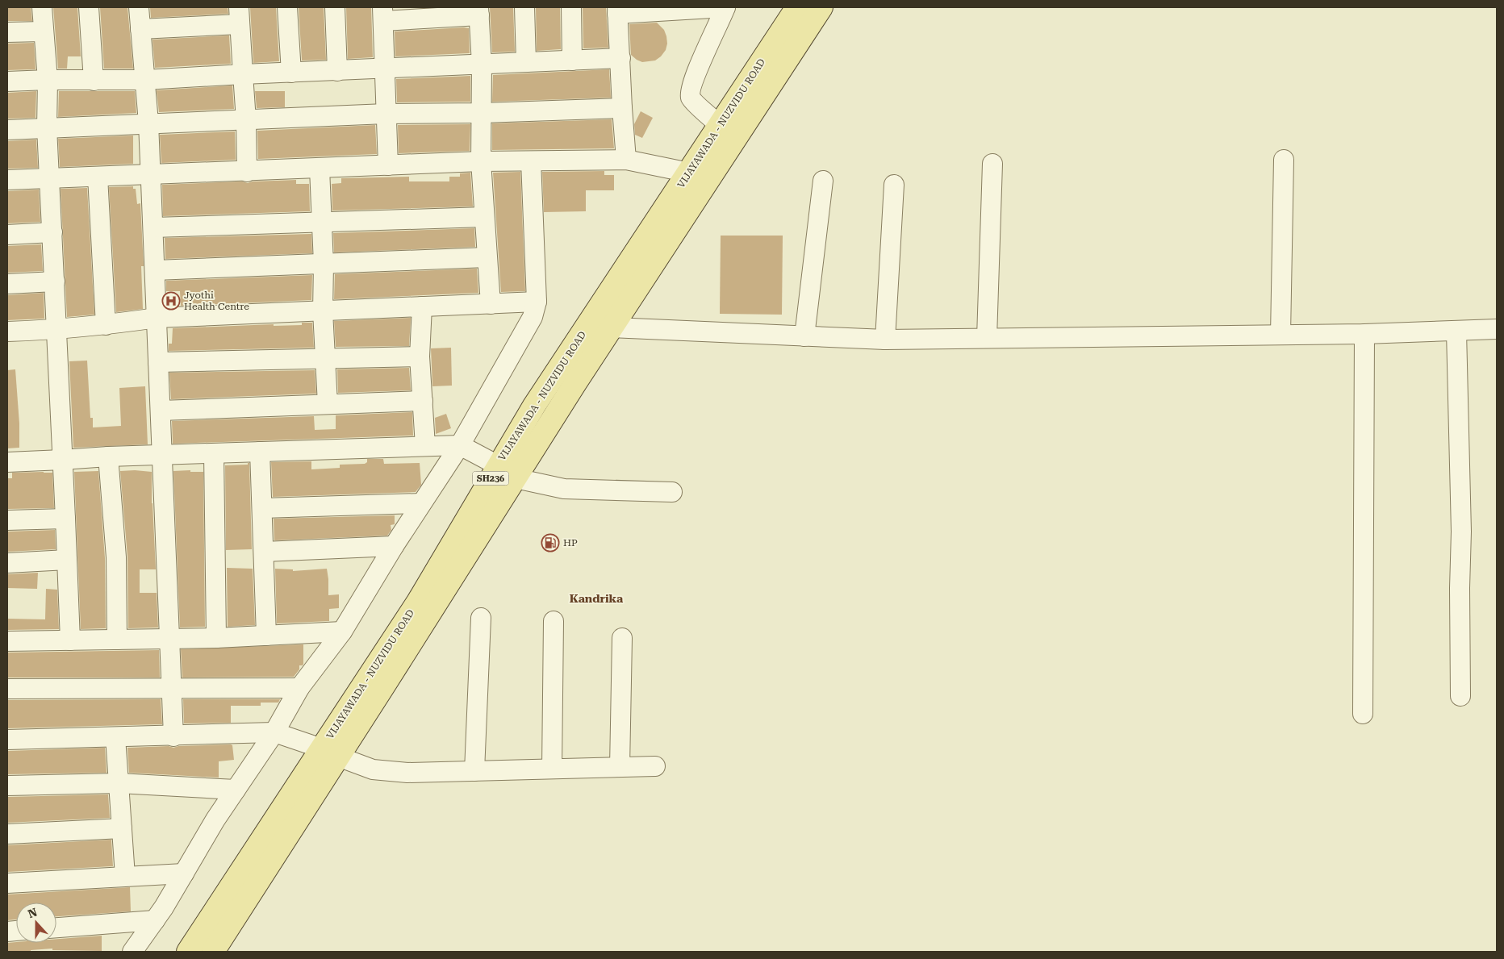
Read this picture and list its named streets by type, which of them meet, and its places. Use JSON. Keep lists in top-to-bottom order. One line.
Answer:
{"streets":{"main road":["VIJAYAWADA - NUZVIDU ROAD","SH236"]},"districts":["Kandrika"],"places":{"hospital":["Jyothi Health Centre"],"fuel station":["HP"]},"north":"top"}
